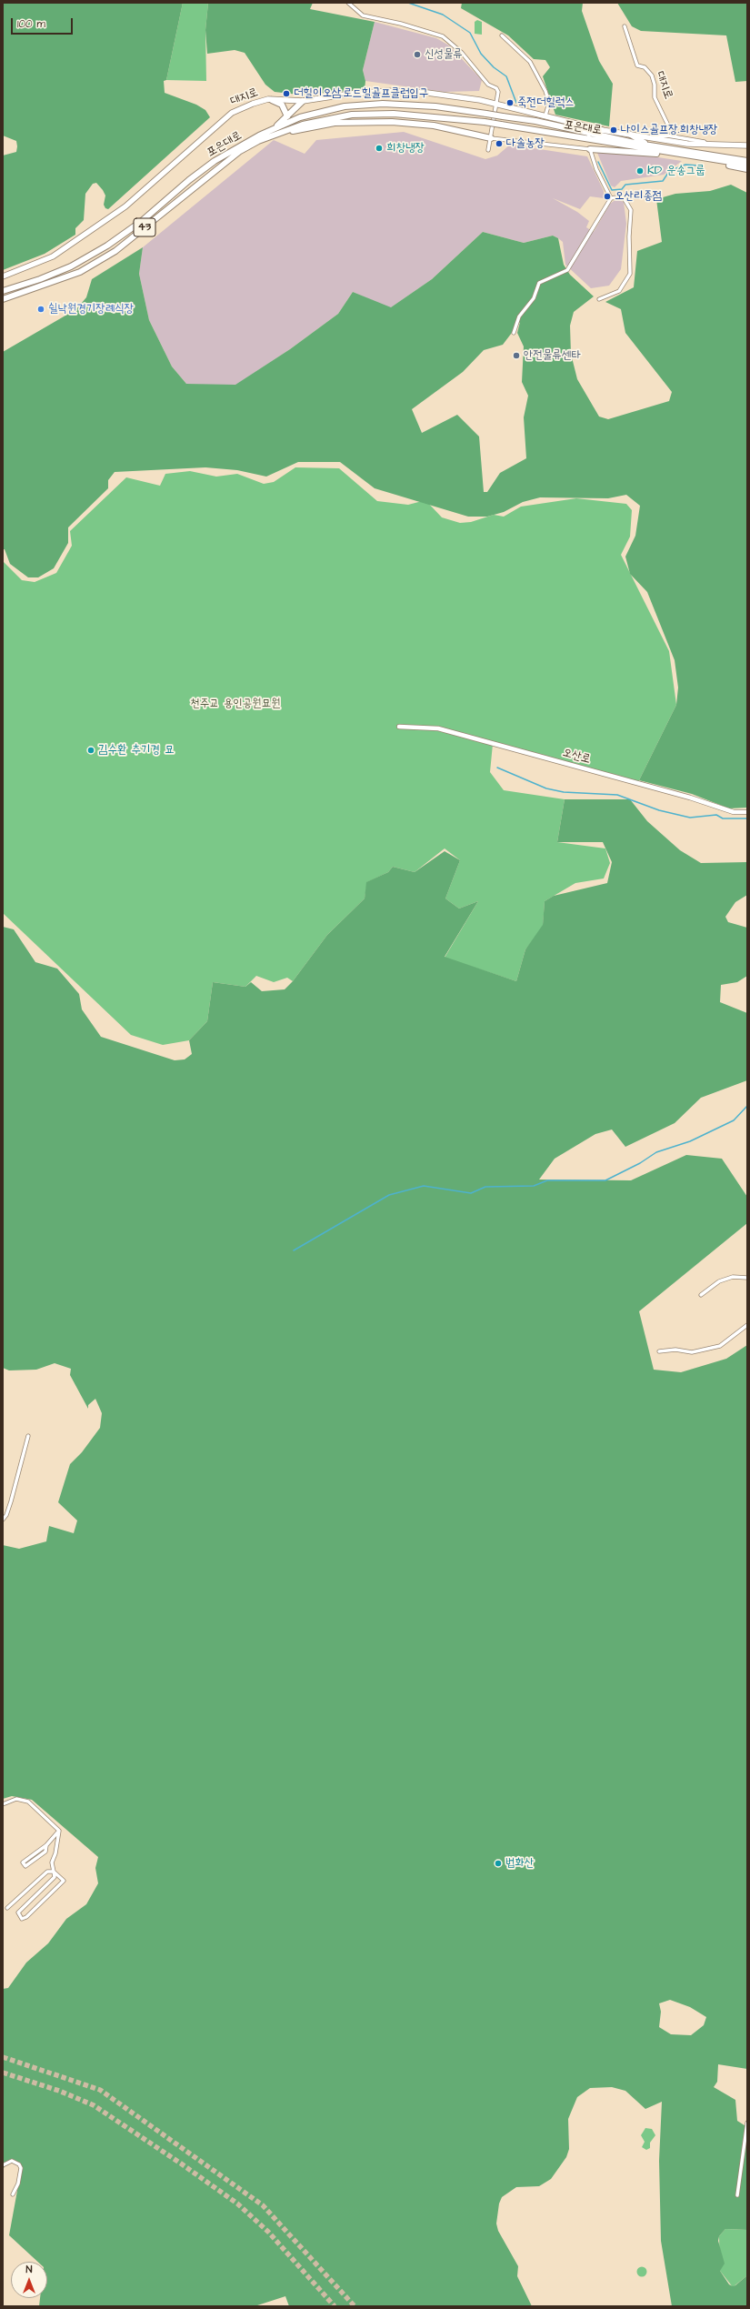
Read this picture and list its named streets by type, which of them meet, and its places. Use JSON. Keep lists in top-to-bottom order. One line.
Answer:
{"streets":{"highway":["포은대로","43"],"main road":["대지로"],"street":["오산로"]},"parks":["천주교 용인공원묘원"],"places":["신성물류","더힐이오삼.로드힐골프클럽입구","죽전더힐럭스","나이스골프장.희창냉장","다솔농장","희창냉장","KD 운송그룹","오산리종점","쉴낙원경기장례식장","안전물류센타","김수환 추기경 묘","법화산"],"scale_bar":"100 m","north":"top"}
